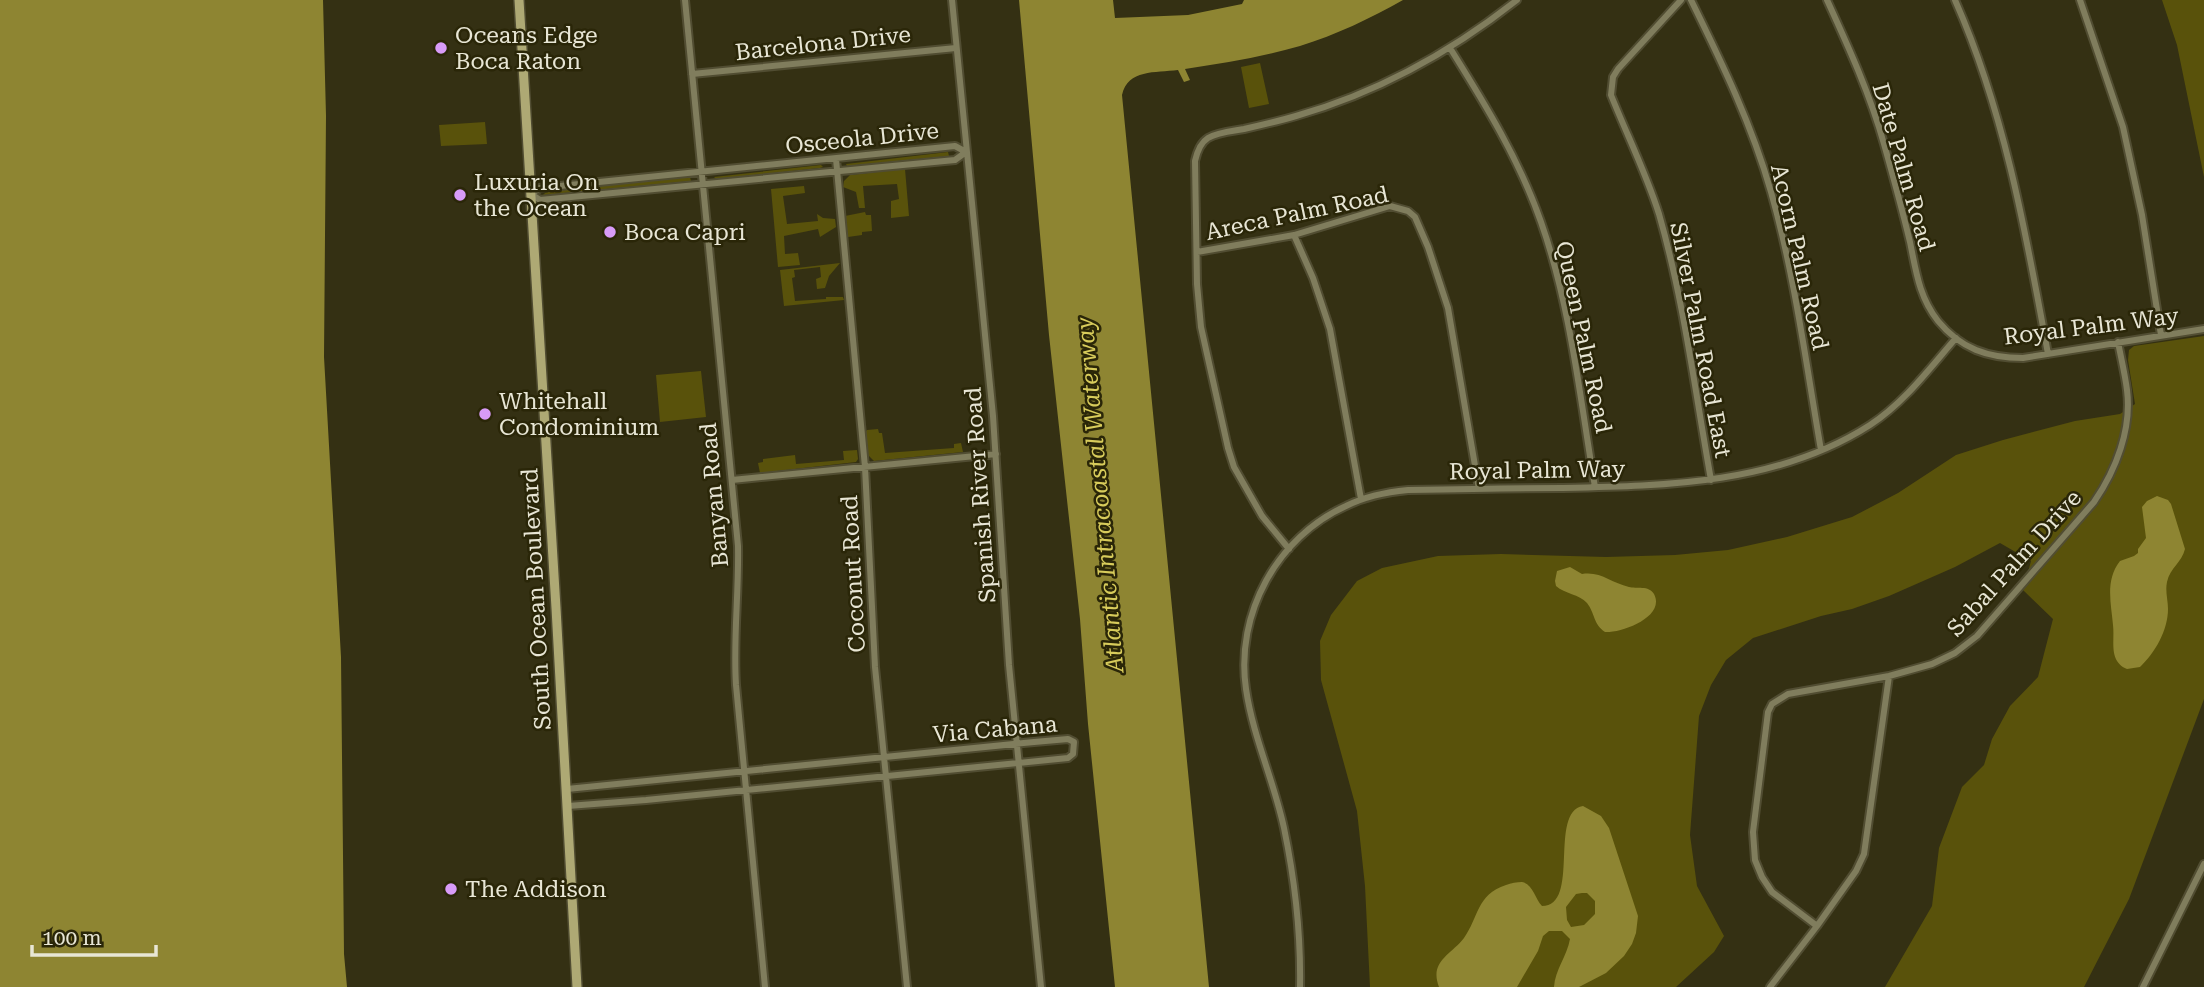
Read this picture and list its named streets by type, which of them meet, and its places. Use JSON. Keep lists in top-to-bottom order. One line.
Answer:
{"streets":{"main road":["South Ocean Boulevard"],"street":["Barcelona Drive","Osceola Drive","Date Palm Road","Areca Palm Road","Acorn Palm Road","Royal Palm Way","Queen Palm Road","Silver Palm Road East","Banyan Road","Spanish River Road","Sabal Palm Drive","Coconut Road","Via Cabana"]},"crossings":[["Barcelona Drive","Banyan Road"],["Barcelona Drive","Spanish River Road"],["Osceola Drive","Banyan Road"],["Osceola Drive","Spanish River Road"],["Osceola Drive","Coconut Road"],["Osceola Drive","South Ocean Boulevard"],["Date Palm Road","Royal Palm Way"],["Areca Palm Road","Royal Palm Way"],["Acorn Palm Road","Royal Palm Way"],["Royal Palm Way","Queen Palm Road"],["Royal Palm Way","Silver Palm Road East"],["Royal Palm Way","Sabal Palm Drive"],["Banyan Road","Via Cabana"],["Spanish River Road","Via Cabana"],["Coconut Road","Via Cabana"],["South Ocean Boulevard","Via Cabana"]],"water":["Atlantic Intracoastal Waterway"],"places":["Oceans Edge Boca Raton","Luxuria On the Ocean","Boca Capri","Whitehall Condominium","The Addison"],"scale_bar":"100 m"}
